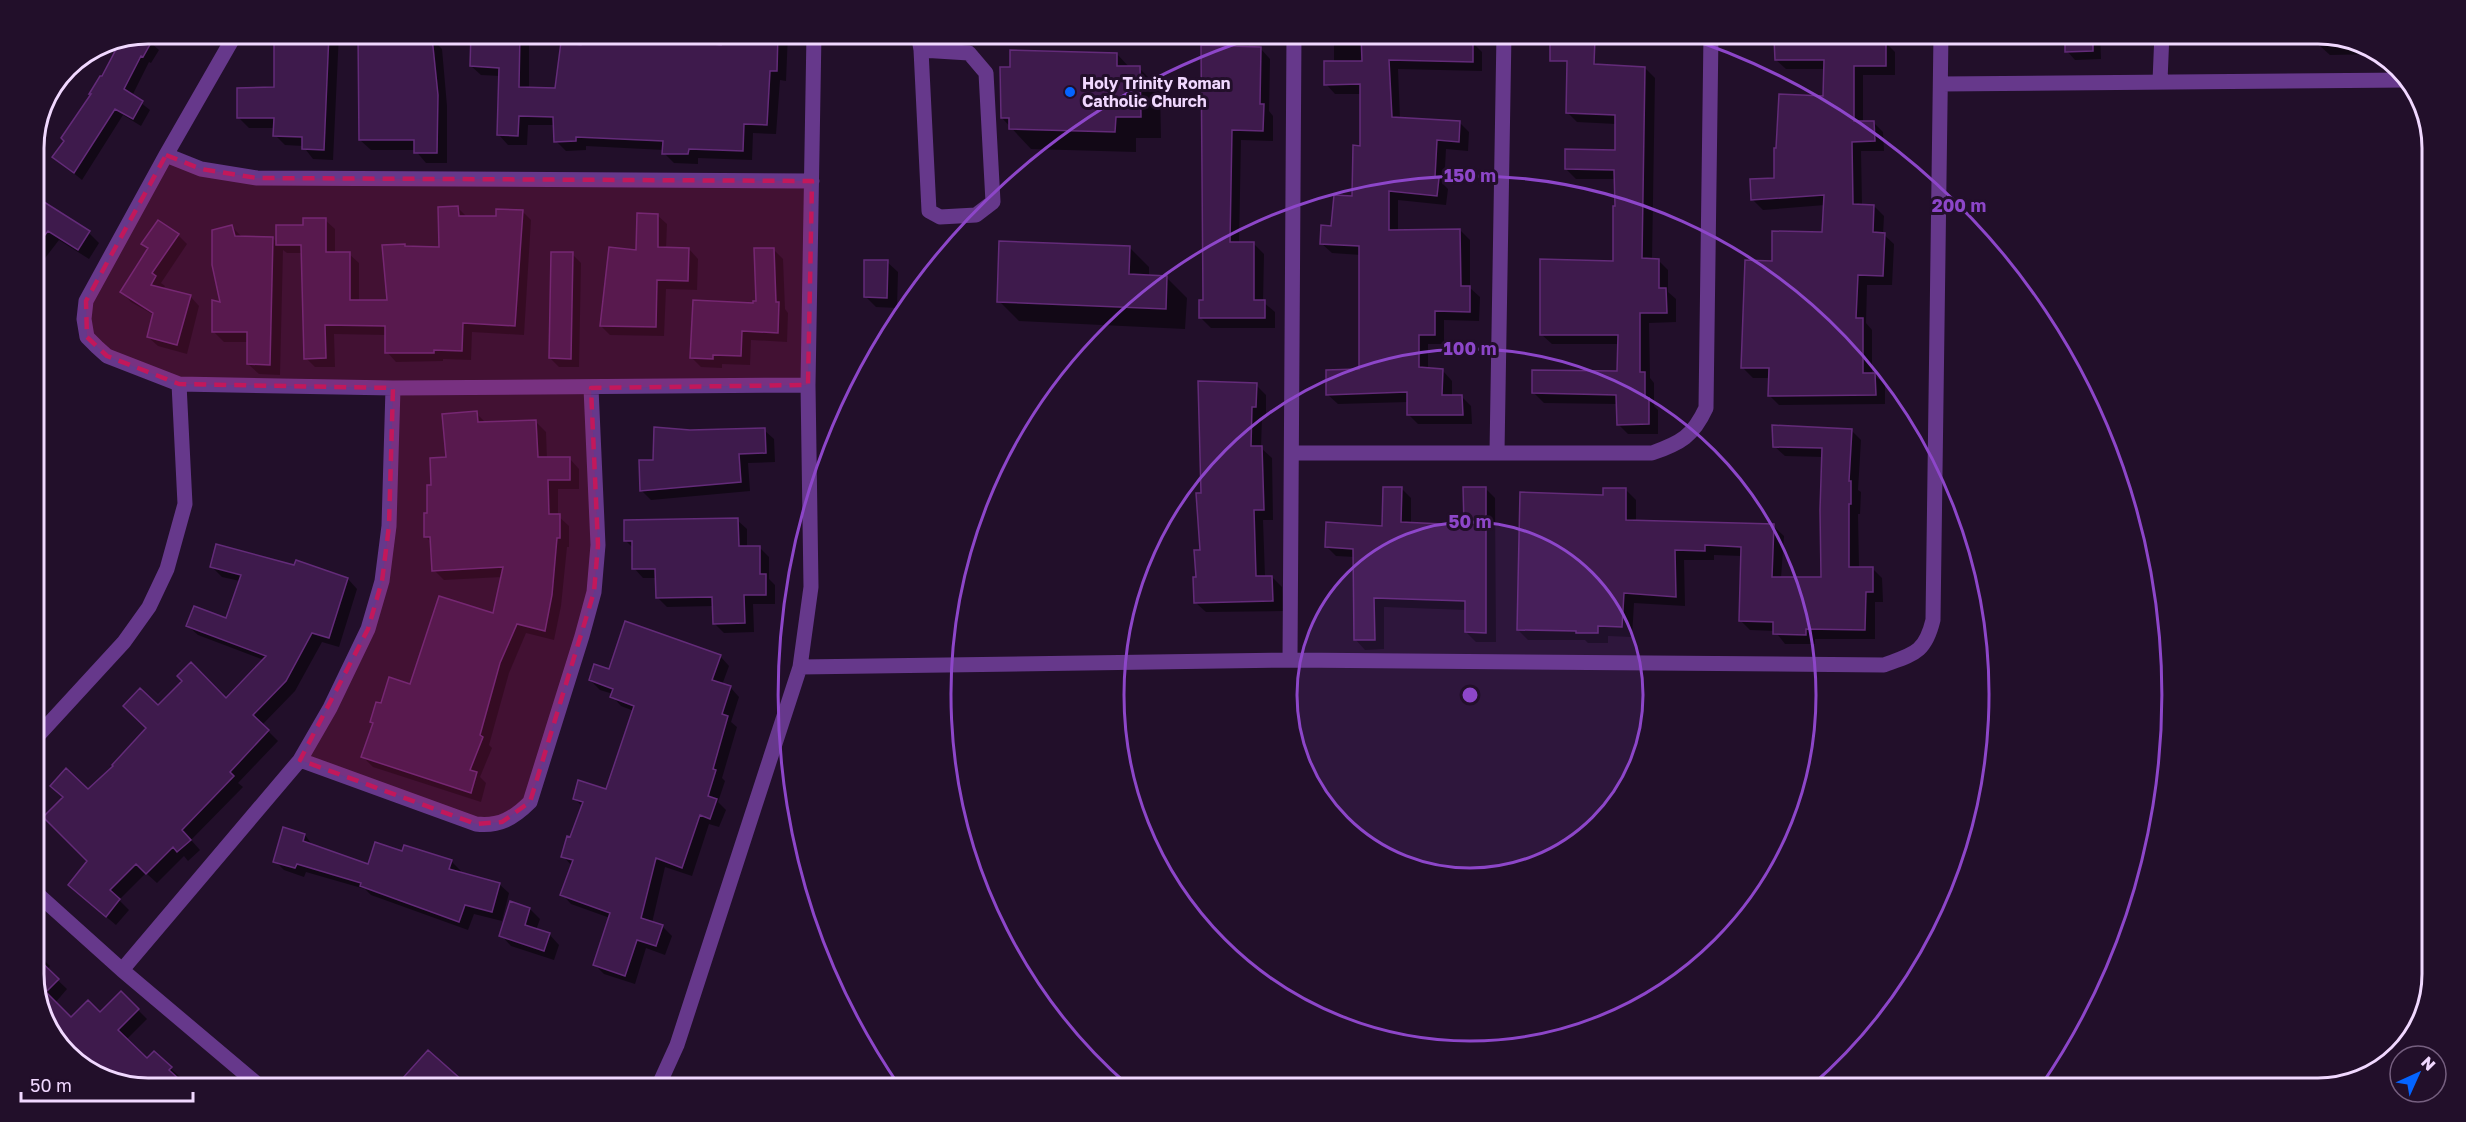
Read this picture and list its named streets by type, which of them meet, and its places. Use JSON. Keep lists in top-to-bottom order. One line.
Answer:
{"places":["Holy Trinity Roman Catholic Church"],"scale_bar":"50 m","north":"top right","rings":["150 m","200 m","100 m","50 m"]}
